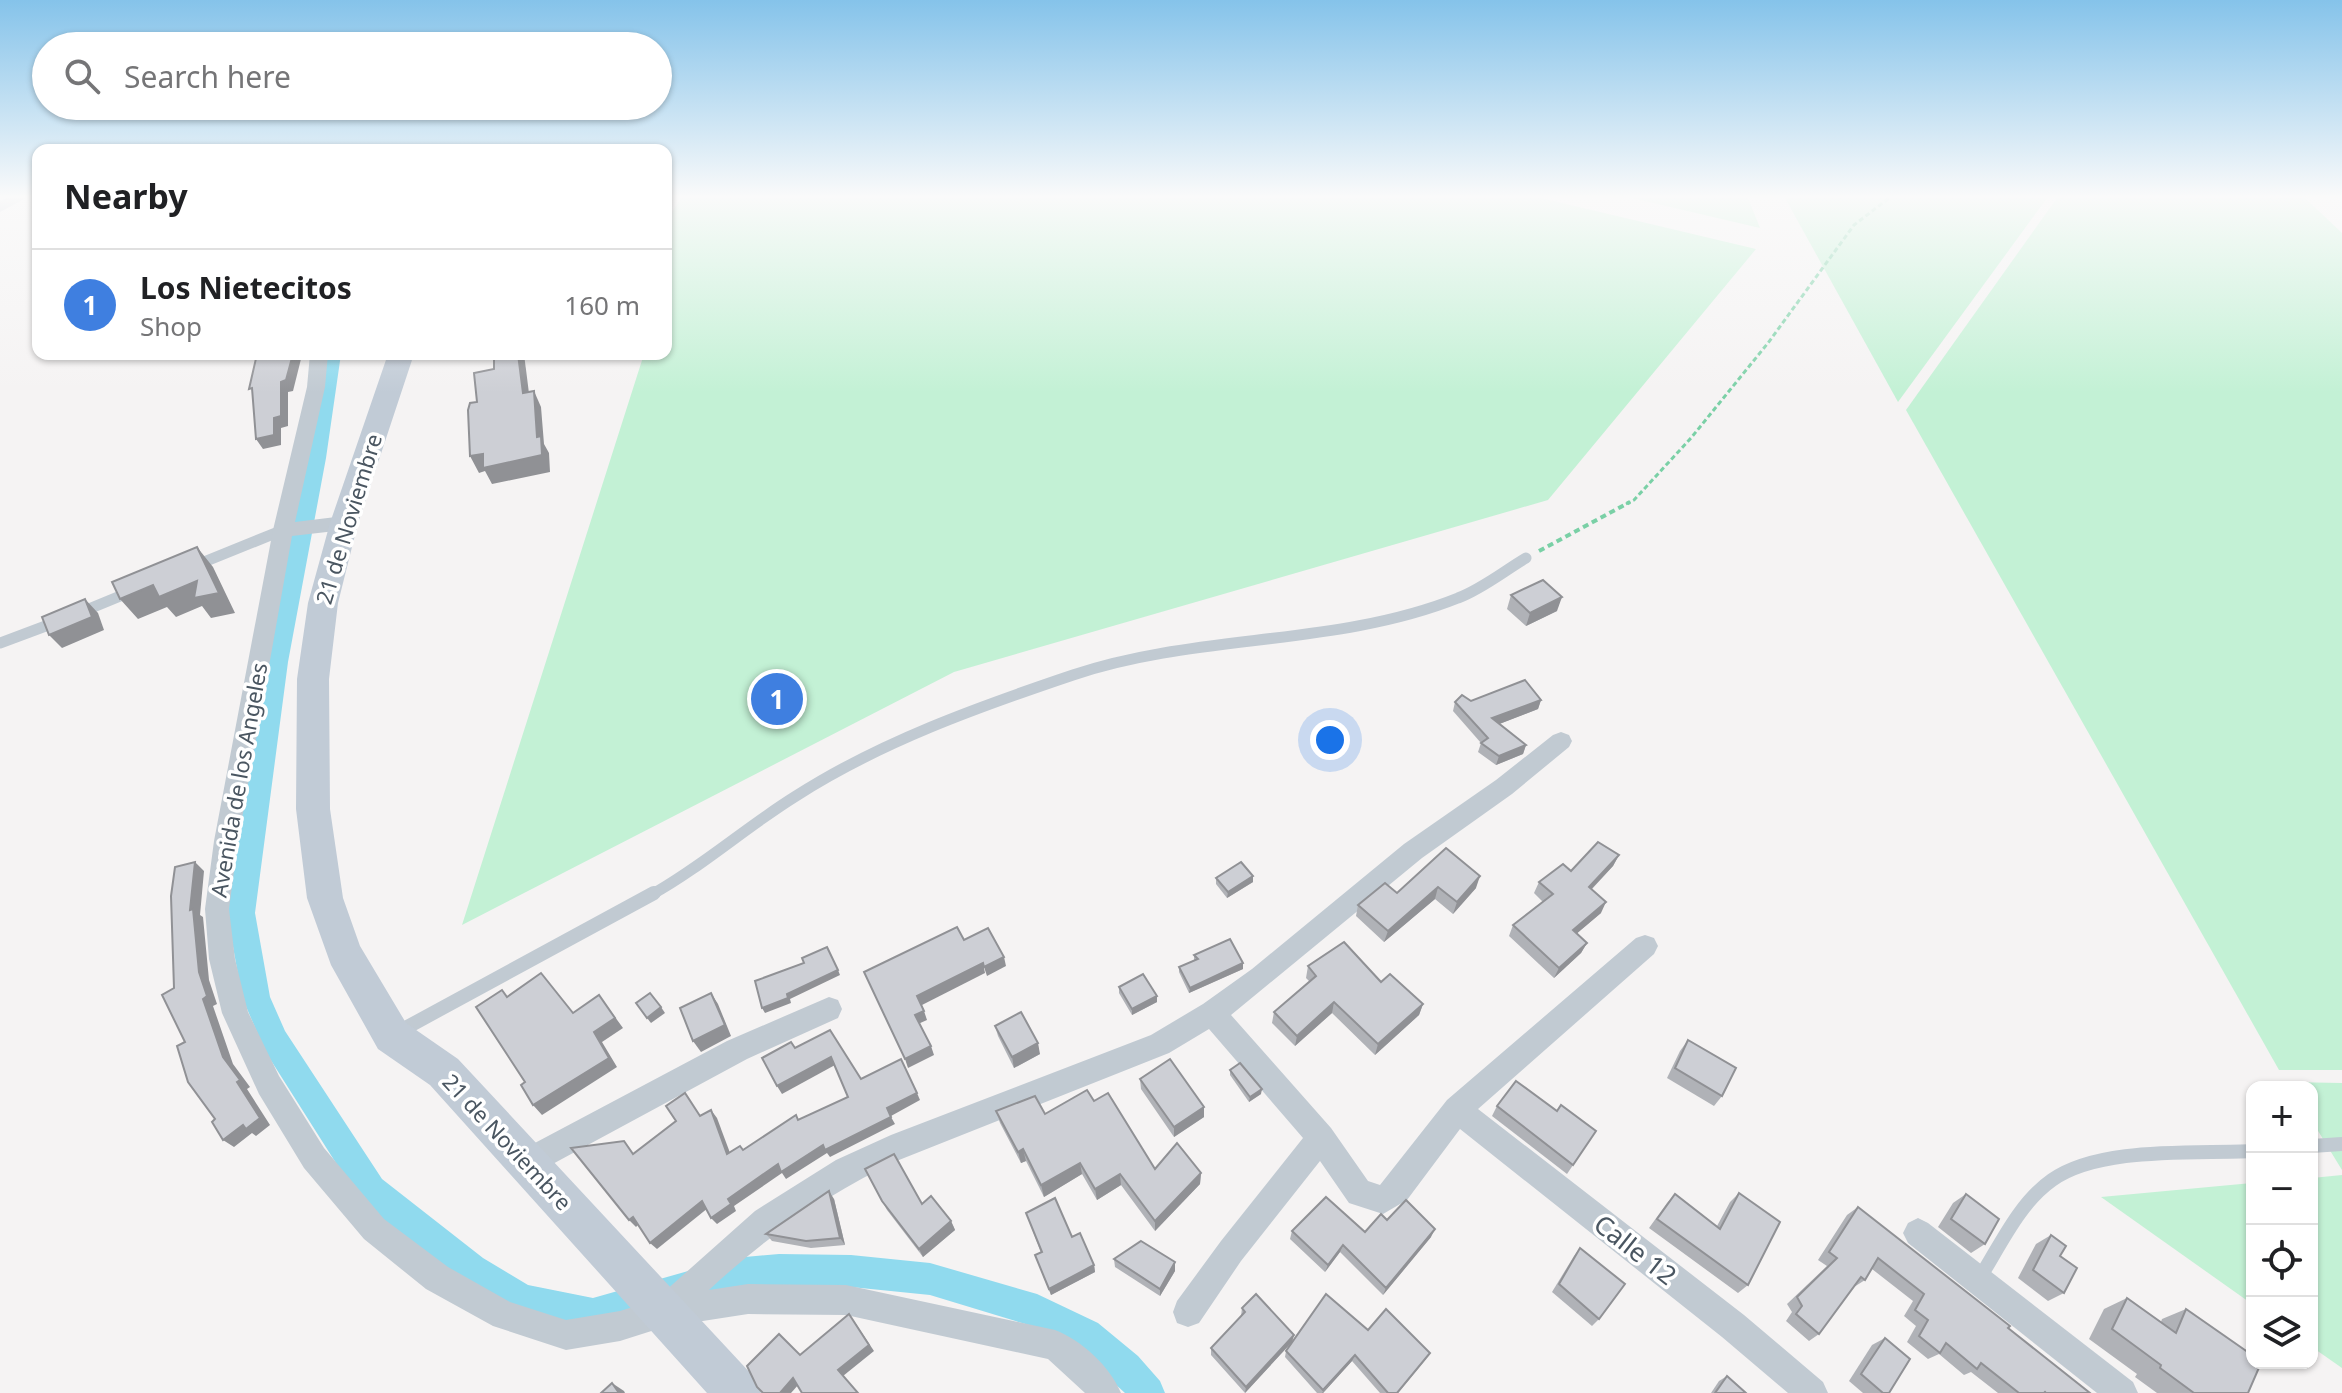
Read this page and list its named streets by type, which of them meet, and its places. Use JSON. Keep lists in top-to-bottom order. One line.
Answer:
{"streets":{"street":["21 de Noviembre","Avenida de los Angeles","Calle 12"]},"crossings":[["21 de Noviembre","Avenida de los Angeles"]],"page":{"search":"Search here","heading":"Nearby","list":[{"mark":"1","name":"Los Nietecitos","note":"Shop","value":"160 m"}],"pins":"1","map_buttons":["+","−"]}}
